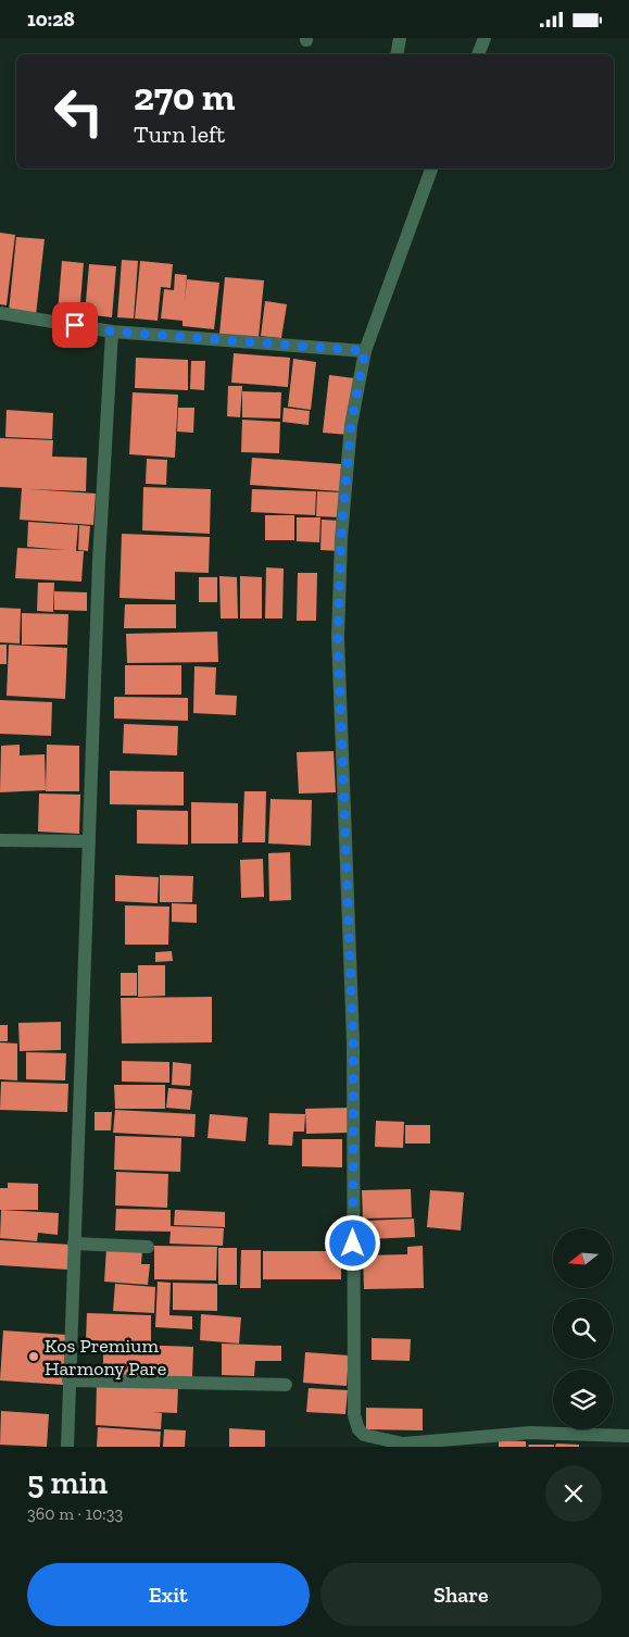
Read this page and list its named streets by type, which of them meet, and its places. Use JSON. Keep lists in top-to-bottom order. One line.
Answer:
{"places":["Kos Premium Harmony Pare"],"north":"left","page":{"status":"10:28","turn":["270 m","Turn left"],"heading":["5 min","360 m · 10:33"],"buttons":["Exit","Share"]}}
